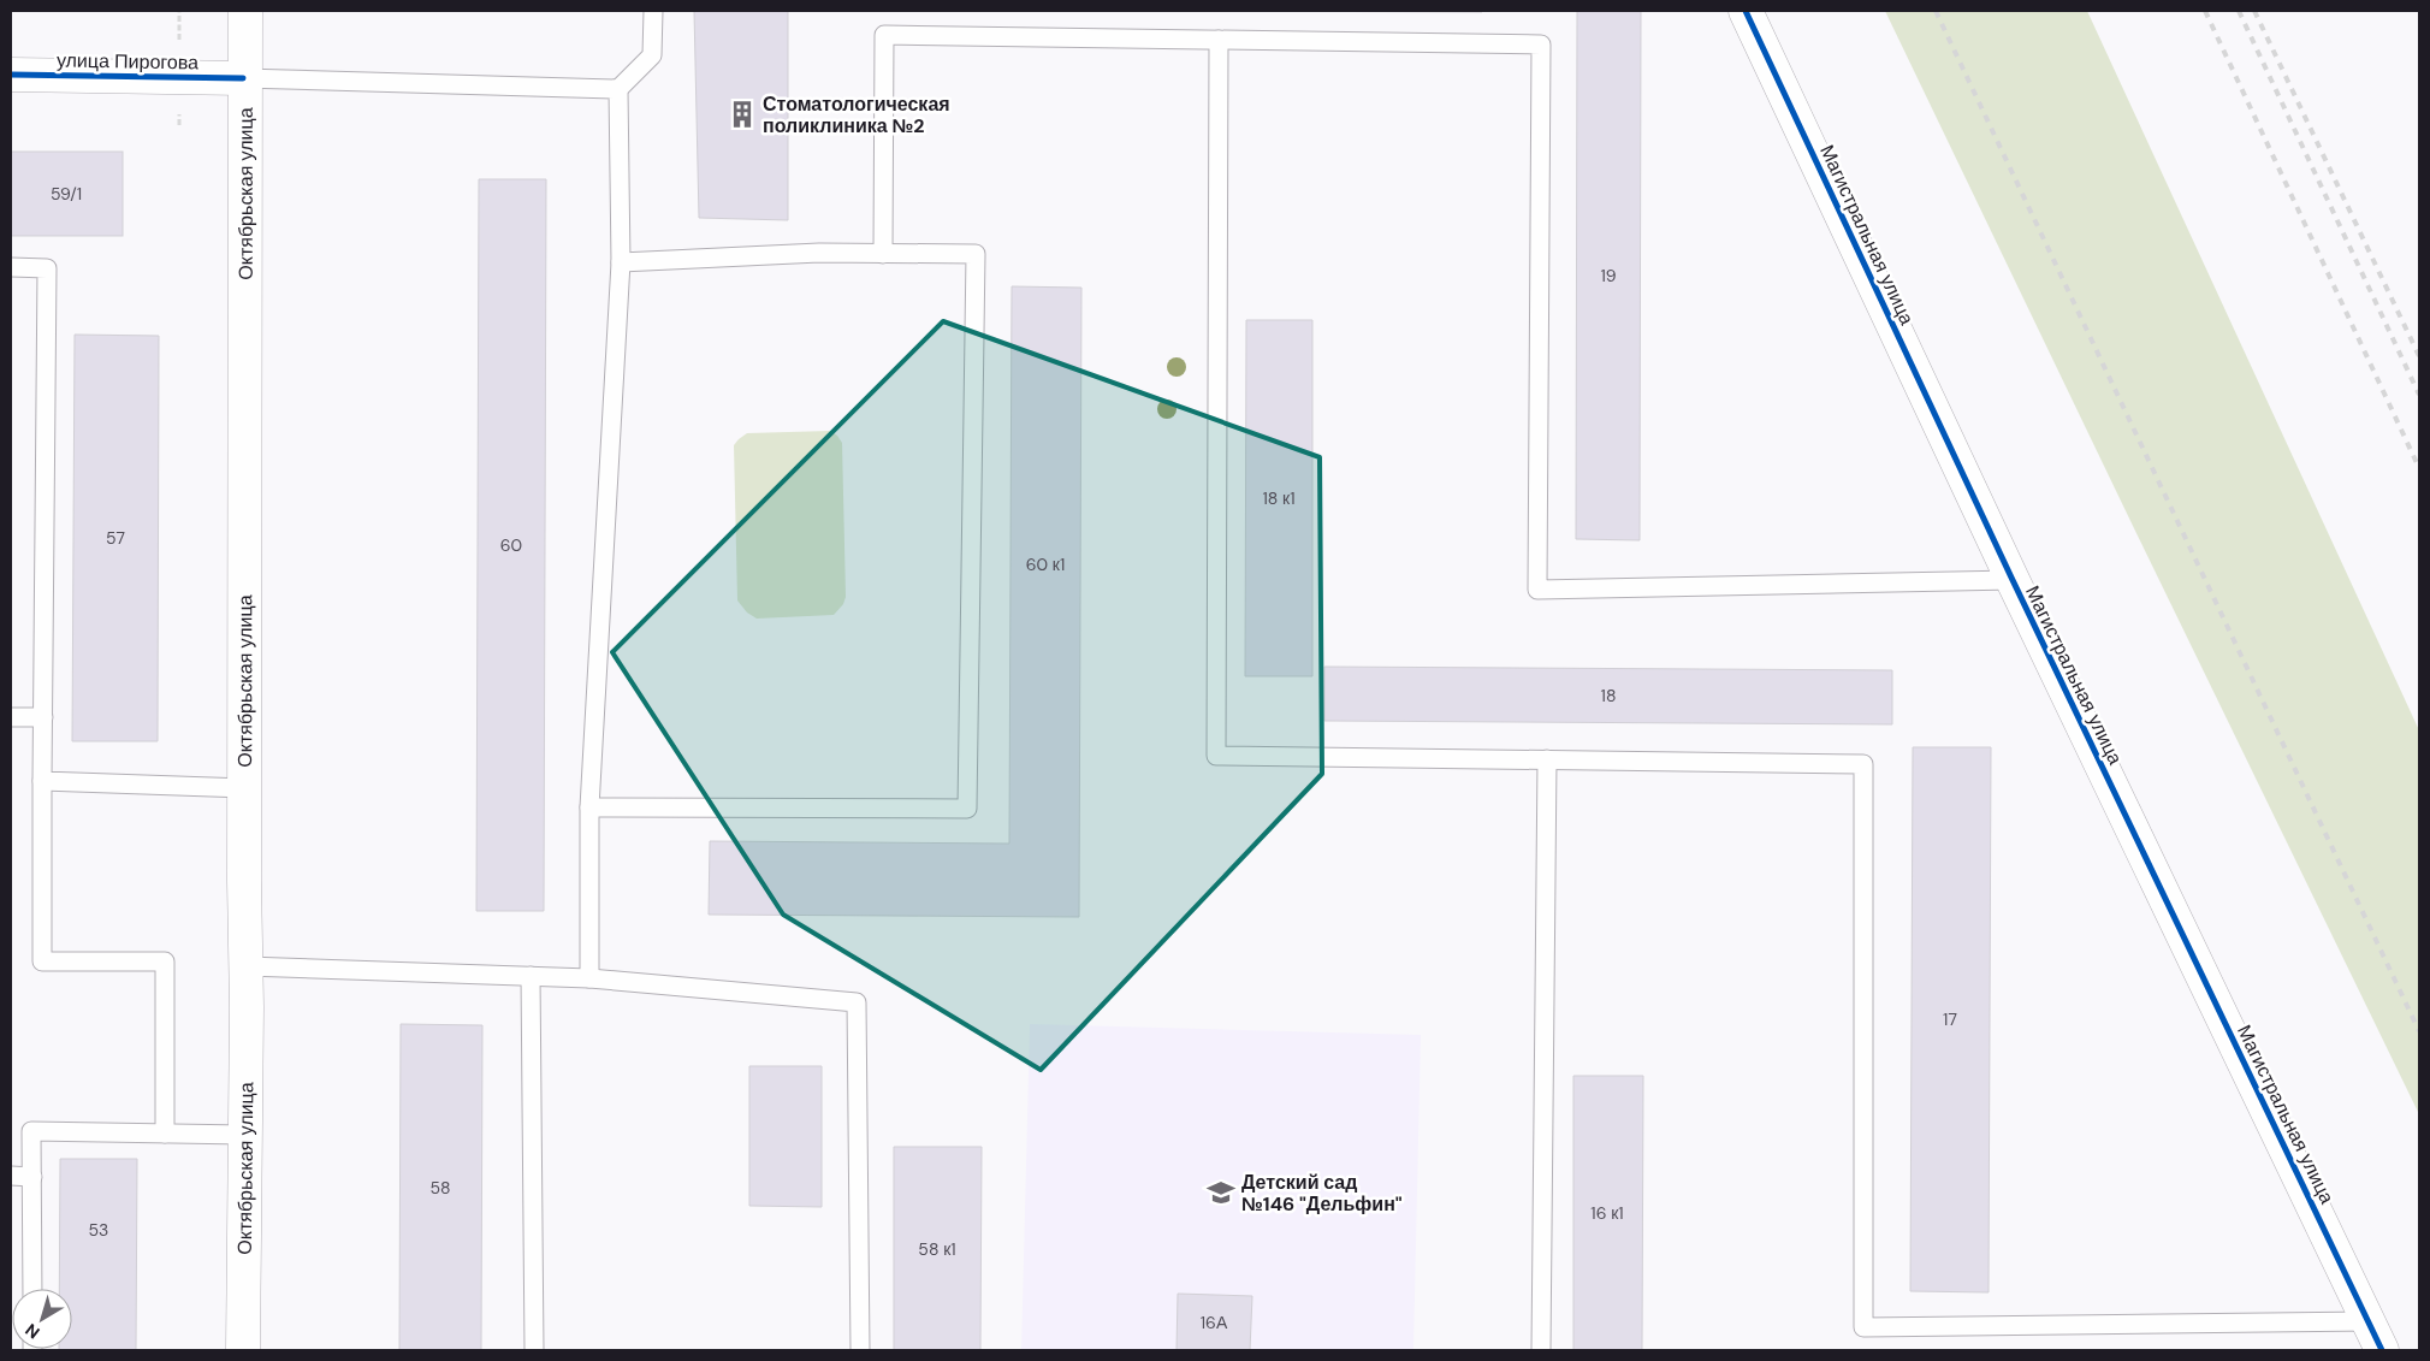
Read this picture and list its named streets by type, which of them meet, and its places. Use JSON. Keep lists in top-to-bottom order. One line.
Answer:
{"streets":{"street":["улица Пирогова","Октябрьская улица","Магистральная улица"]},"crossings":[["улица Пирогова","Октябрьская улица"]],"places":{"building":["Стоматологическая поликлиника №2"],"school or university":["Детский сад №146 \"Дельфин\""]},"house_numbers":["59/1","19","18 к1","57","60","60 к1","18","17","58","16 к1","53","58 к1","16А"],"north":"bottom left"}
